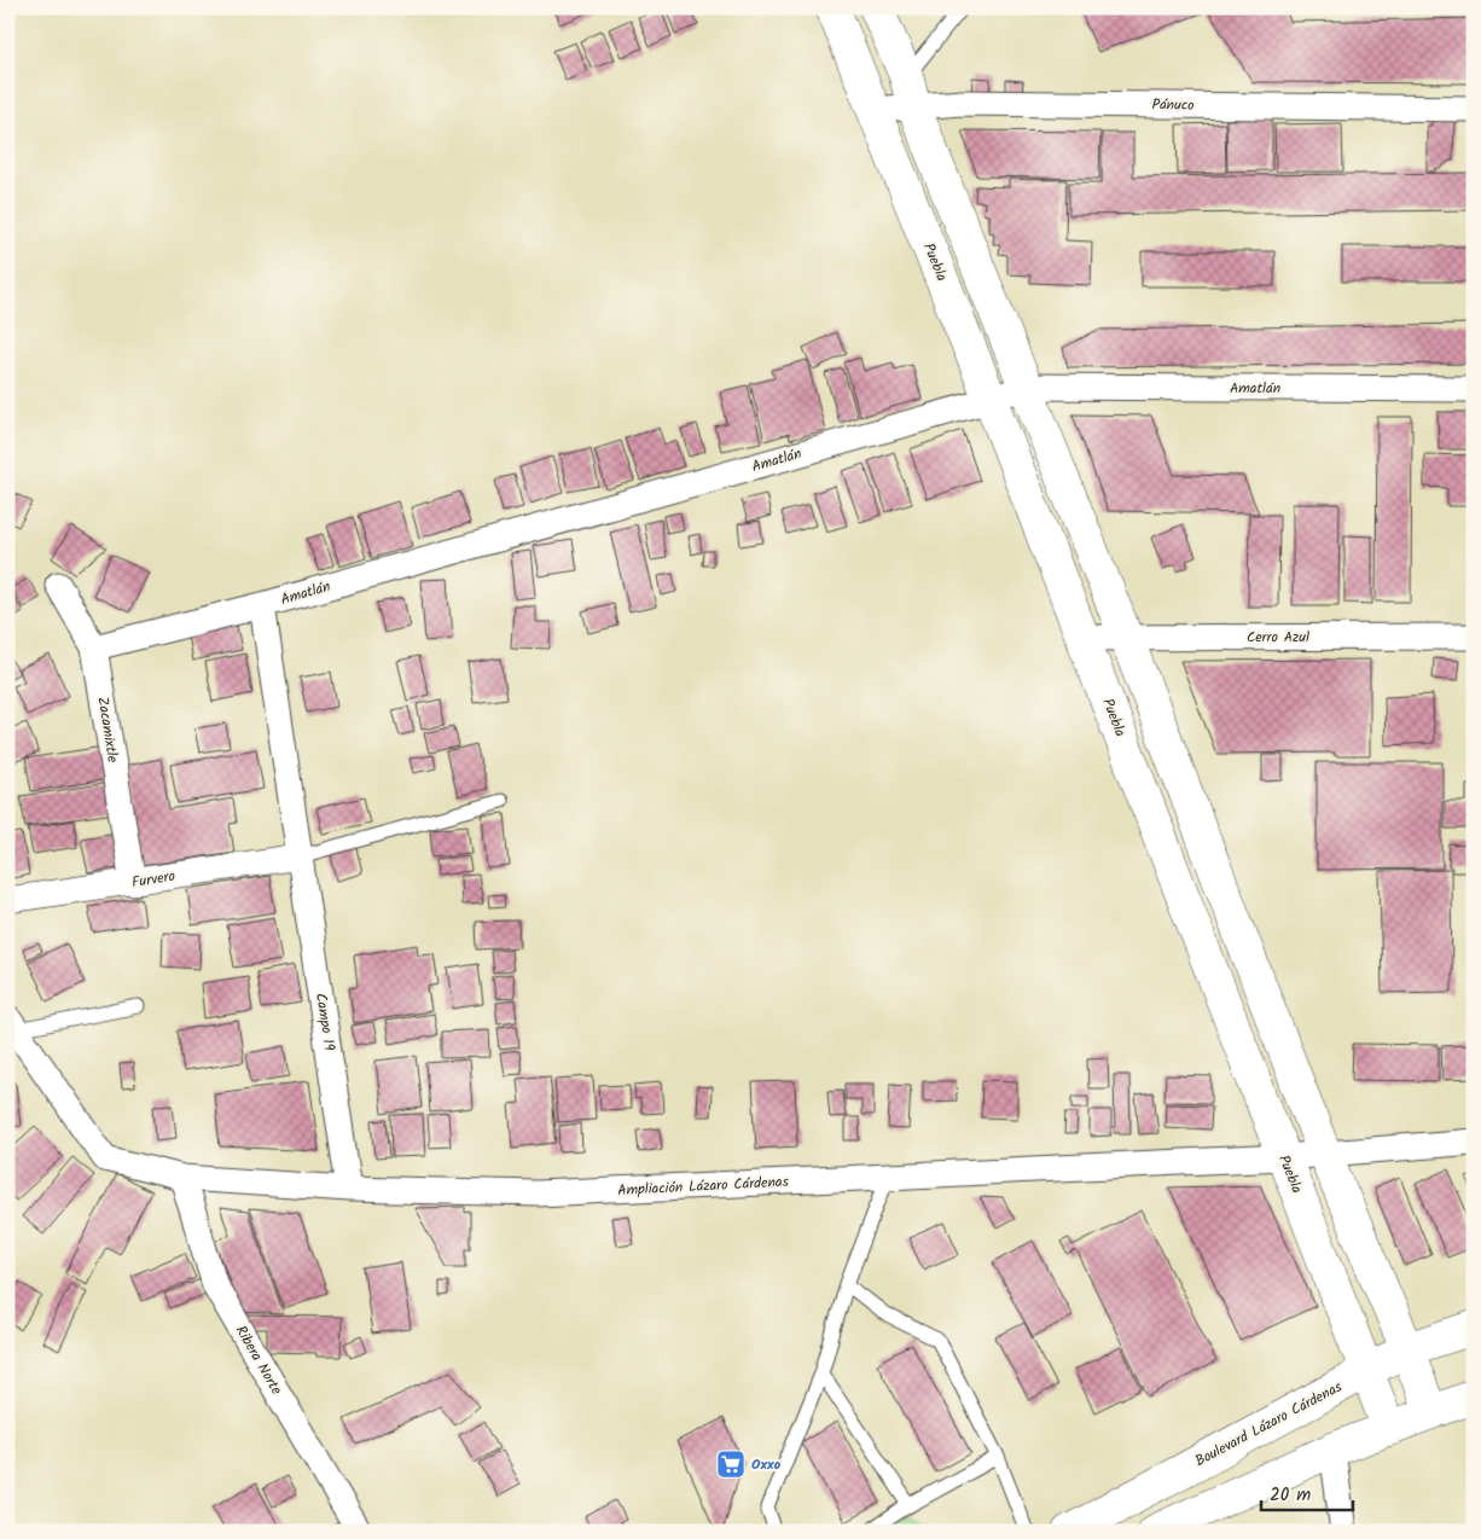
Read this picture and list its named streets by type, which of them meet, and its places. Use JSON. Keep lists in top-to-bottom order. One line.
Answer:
{"streets":{"main road":["Puebla","Boulevard Lázaro Cárdenas"],"street":["Pánuco","Amatlán","Cerro Azul","Zacamixtle","Furvero","Campo 19","Ampliación Lázaro Cárdenas","Ribera Norte"]},"crossings":[["Pánuco","Puebla"],["Puebla","Amatlán"],["Puebla","Cerro Azul"],["Puebla","Ampliación Lázaro Cárdenas"],["Puebla","Boulevard Lázaro Cárdenas"],["Amatlán","Zacamixtle"],["Amatlán","Campo 19"],["Zacamixtle","Furvero"],["Furvero","Campo 19"],["Campo 19","Ampliación Lázaro Cárdenas"],["Ampliación Lázaro Cárdenas","Ribera Norte"]],"places":{"supermarket":["Oxxo"]},"scale_bar":"20 m"}
